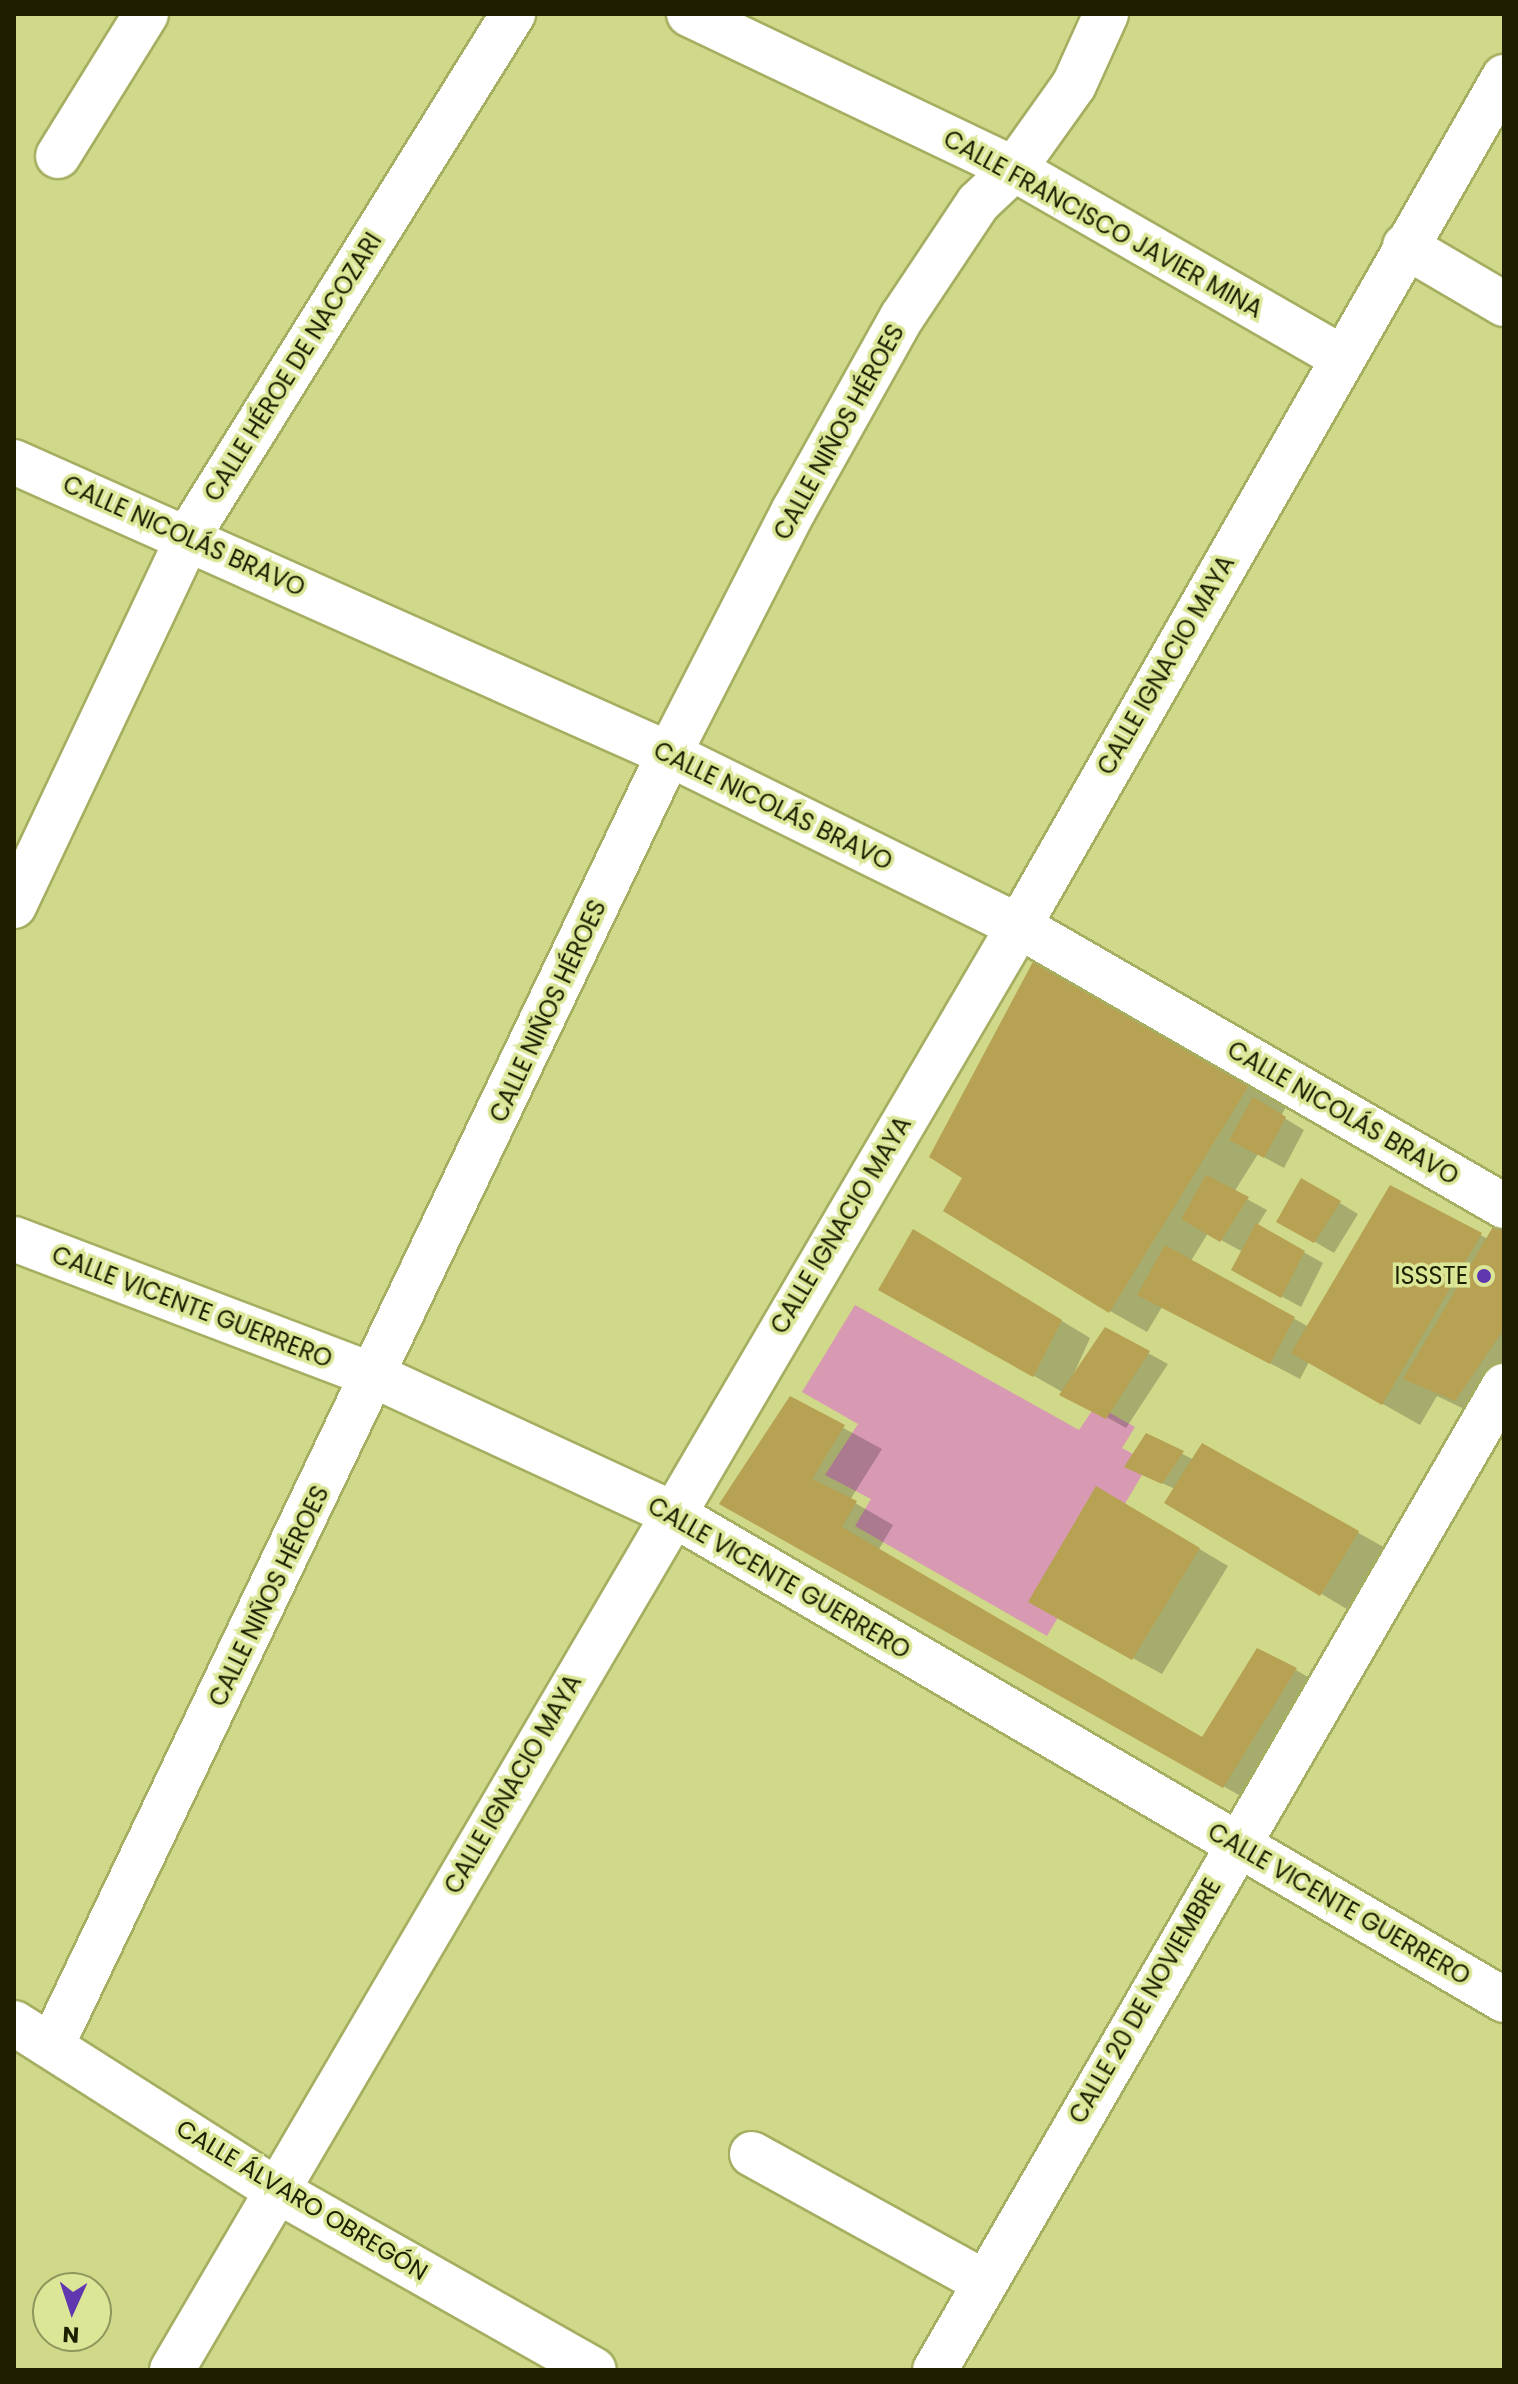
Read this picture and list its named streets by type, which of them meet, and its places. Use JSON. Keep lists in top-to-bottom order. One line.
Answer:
{"streets":{"street":["CALLE FRANCISCO JAVIER MINA","CALLE HÉROE DE NACOZARI","CALLE NIÑOS HÉROES","CALLE NICOLÁS BRAVO","CALLE IGNACIO MAYA","CALLE VICENTE GUERRERO","CALLE 20 DE NOVIEMBRE","CALLE ÁLVARO OBREGÓN"]},"crossings":[["CALLE FRANCISCO JAVIER MINA","CALLE NIÑOS HÉROES"],["CALLE FRANCISCO JAVIER MINA","CALLE IGNACIO MAYA"],["CALLE HÉROE DE NACOZARI","CALLE NICOLÁS BRAVO"],["CALLE NIÑOS HÉROES","CALLE NICOLÁS BRAVO"],["CALLE NIÑOS HÉROES","CALLE VICENTE GUERRERO"],["CALLE NIÑOS HÉROES","CALLE ÁLVARO OBREGÓN"],["CALLE NICOLÁS BRAVO","CALLE IGNACIO MAYA"],["CALLE IGNACIO MAYA","CALLE VICENTE GUERRERO"],["CALLE IGNACIO MAYA","CALLE ÁLVARO OBREGÓN"],["CALLE VICENTE GUERRERO","CALLE 20 DE NOVIEMBRE"]],"places":["ISSSTE"],"north":"bottom"}
